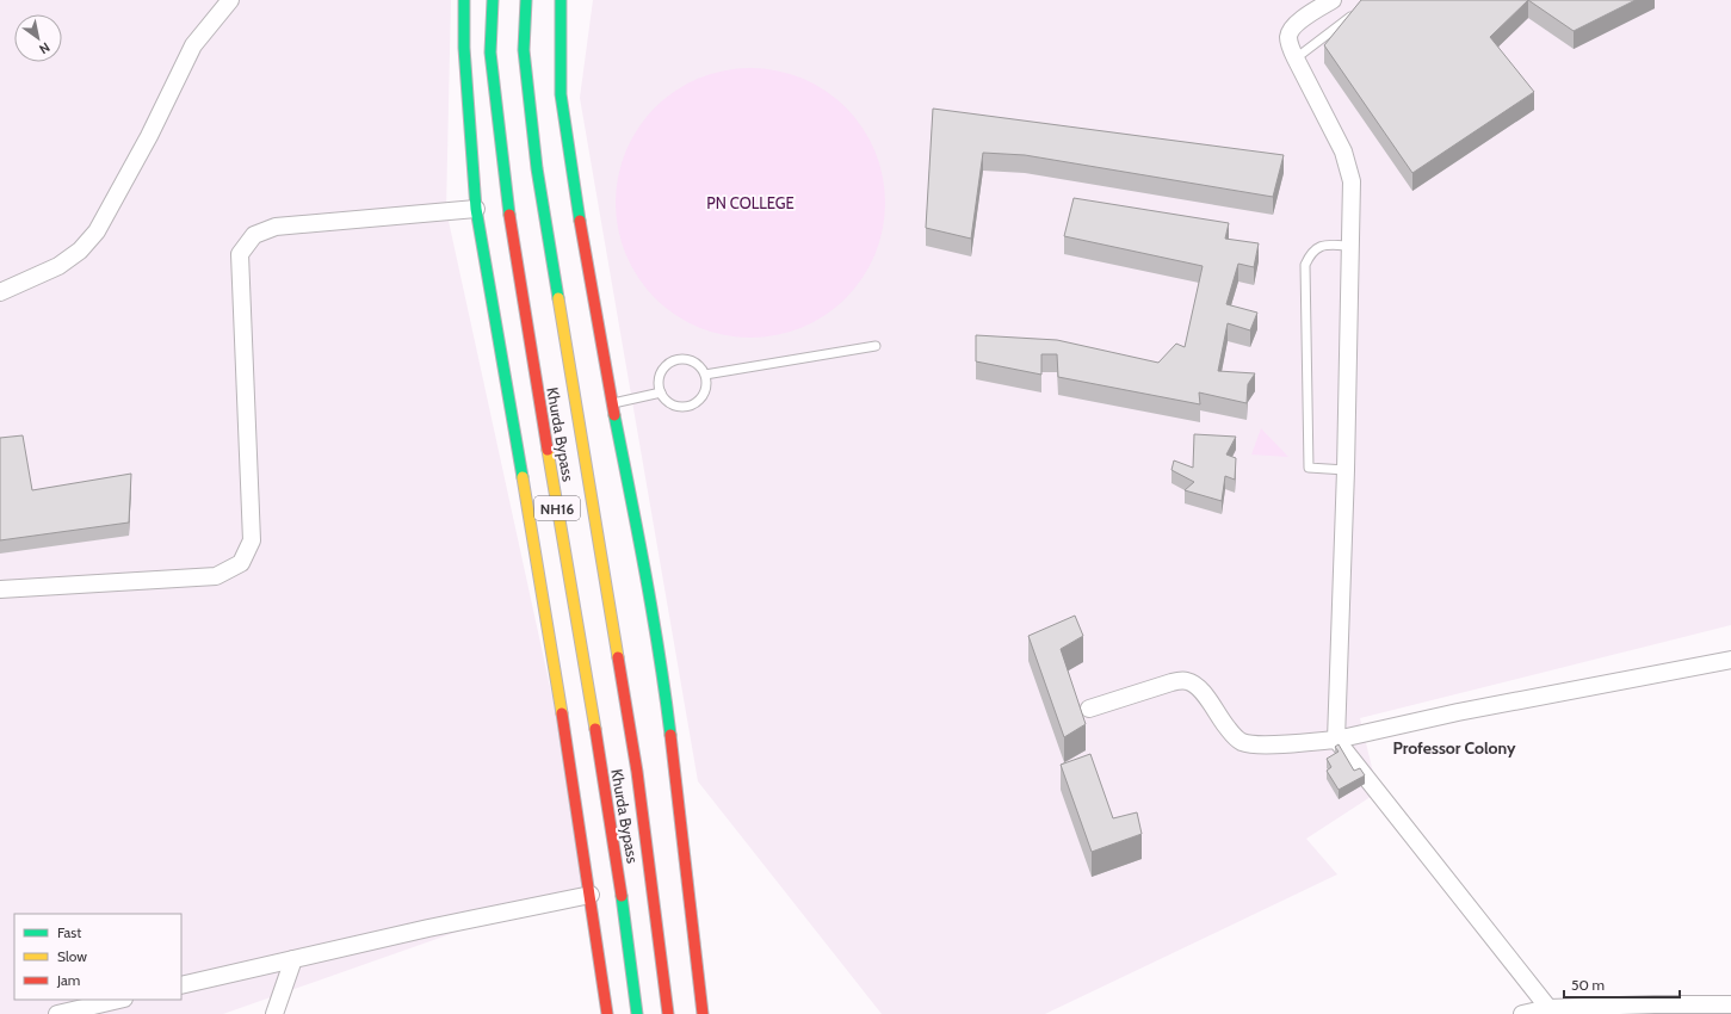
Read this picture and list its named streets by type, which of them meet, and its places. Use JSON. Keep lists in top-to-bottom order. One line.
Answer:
{"streets":{"main road":["Khurda Bypass","NH16"]},"districts":["Professor Colony"],"parks":["PN COLLEGE"],"legend":["Fast","Slow","Jam"],"scale_bar":"50 m","north":"bottom right"}
